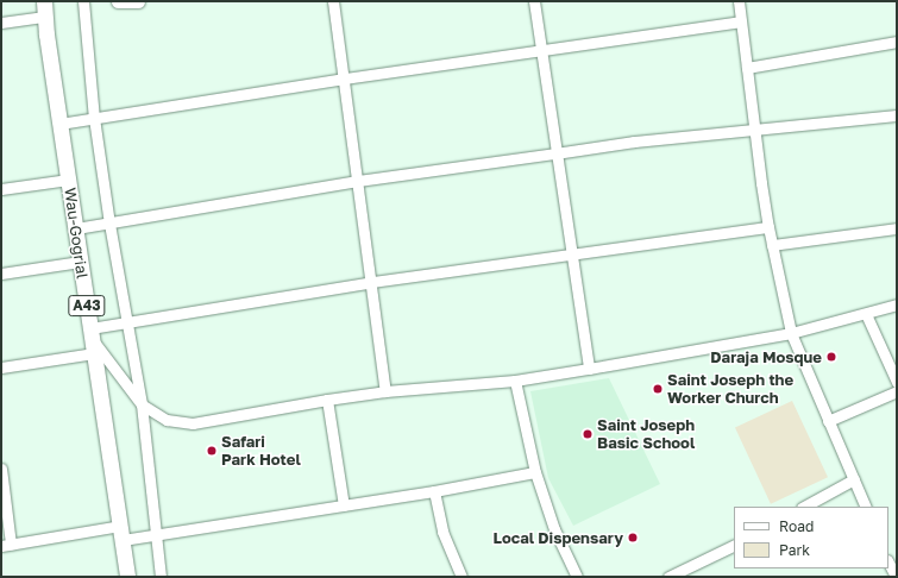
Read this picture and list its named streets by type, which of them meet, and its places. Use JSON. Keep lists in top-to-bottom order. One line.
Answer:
{"streets":{"main road":["Wau-Gogrial","A43"]},"places":["Daraja Mosque","Saint Joseph the Worker Church","Saint Joseph Basic School","Safari Park Hotel","Local Dispensary"],"legend":["Road","Park"]}
